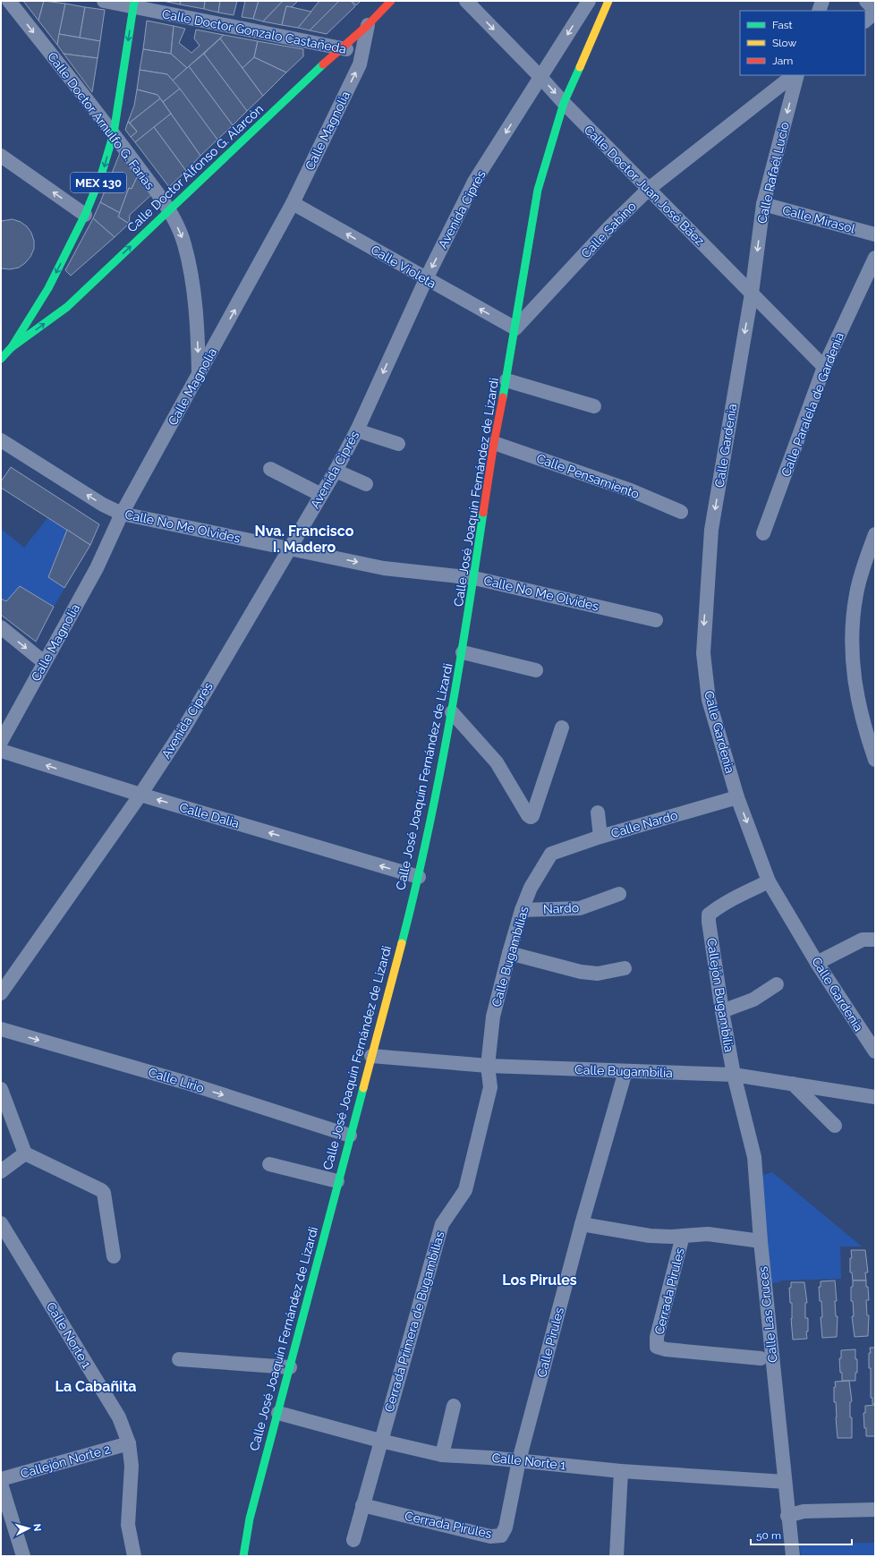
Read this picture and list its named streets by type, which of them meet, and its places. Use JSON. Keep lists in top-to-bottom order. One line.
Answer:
{"streets":{"street":["Calle Doctor Gonzalo Castañeda","Calle Doctor Arnulfo G. Farías","Calle Magnolia","Calle Doctor Alfonso G. Alarcón","Calle Rafaél Lucio","MEX 130","Calle Doctor Juan José Báez","Avenida Ciprés","Calle Mirasol","Calle Sabino","Calle Violeta","Calle Paralela de Gardenia","Calle Gardenia","Calle Pensamiento","Calle José Joaquín Fernández de Lizardi","Calle No Me Olvides","Calle Dalia","Calle Nardo","Nardo","Calle Bugambilias","Callejón Bugambilia","Calle Bugambilia","Calle Lirio","Cerrada Pirules","Calle Las Cruces","Cerrada Primera de Bugambilias","Calle Norte 1","Calle Pirules","Callejón Norte 2"]},"crossings":[["Calle Doctor Gonzalo Castañeda","Calle Magnolia"],["Calle Doctor Gonzalo Castañeda","Calle Doctor Alfonso G. Alarcón"],["Calle Doctor Gonzalo Castañeda","MEX 130"],["Calle Doctor Arnulfo G. Farías","Calle Magnolia"],["Calle Doctor Arnulfo G. Farías","Calle Doctor Alfonso G. Alarcón"],["Calle Doctor Arnulfo G. Farías","MEX 130"],["Calle Magnolia","Calle Doctor Alfonso G. Alarcón"],["Calle Magnolia","Calle Violeta"],["Calle Magnolia","Calle No Me Olvides"],["Calle Doctor Alfonso G. Alarcón","MEX 130"],["Calle Rafaél Lucio","Calle Doctor Juan José Báez"],["Calle Rafaél Lucio","Calle Mirasol"],["Calle Rafaél Lucio","Calle Gardenia"],["Calle Doctor Juan José Báez","Avenida Ciprés"],["Calle Doctor Juan José Báez","Calle Sabino"],["Calle Doctor Juan José Báez","Calle Paralela de Gardenia"],["Calle Doctor Juan José Báez","Calle Gardenia"],["Calle Doctor Juan José Báez","Calle José Joaquín Fernández de Lizardi"],["Avenida Ciprés","Calle Violeta"],["Avenida Ciprés","Calle No Me Olvides"],["Avenida Ciprés","Calle Dalia"],["Calle Sabino","Calle Violeta"],["Calle Sabino","Calle José Joaquín Fernández de Lizardi"],["Calle Violeta","Calle José Joaquín Fernández de Lizardi"],["Calle Gardenia","Calle Nardo"],["Calle Gardenia","Callejón Bugambilia"],["Calle Pensamiento","Calle José Joaquín Fernández de Lizardi"],["Calle José Joaquín Fernández de Lizardi","Calle No Me Olvides"],["Calle José Joaquín Fernández de Lizardi","Calle Dalia"],["Calle José Joaquín Fernández de Lizardi","Calle Bugambilia"],["Calle José Joaquín Fernández de Lizardi","Calle Lirio"],["Calle José Joaquín Fernández de Lizardi","Calle Norte 1"],["Calle Nardo","Calle Bugambilias"],["Nardo","Calle Bugambilias"],["Calle Bugambilias","Calle Bugambilia"],["Calle Bugambilias","Cerrada Primera de Bugambilias"],["Callejón Bugambilia","Calle Bugambilia"],["Callejón Bugambilia","Calle Las Cruces"],["Calle Bugambilia","Calle Las Cruces"],["Calle Bugambilia","Cerrada Primera de Bugambilias"],["Calle Bugambilia","Calle Pirules"],["Cerrada Pirules","Cerrada Primera de Bugambilias"],["Cerrada Pirules","Calle Norte 1"],["Cerrada Pirules","Calle Pirules"],["Calle Las Cruces","Calle Norte 1"],["Cerrada Primera de Bugambilias","Calle Norte 1"],["Calle Norte 1","Calle Pirules"],["Calle Norte 1","Callejón Norte 2"]],"one_way":["Calle Doctor Arnulfo G. Farías","Calle Magnolia","Calle Rafaél Lucio","Avenida Ciprés","Calle Violeta","Calle Gardenia","Calle Dalia","Calle Lirio"],"districts":["Nva. Francisco I. Madero","Los Pirules","La Cabañita"],"legend":["Fast","Slow","Jam"],"scale_bar":"50 m","north":"right"}
